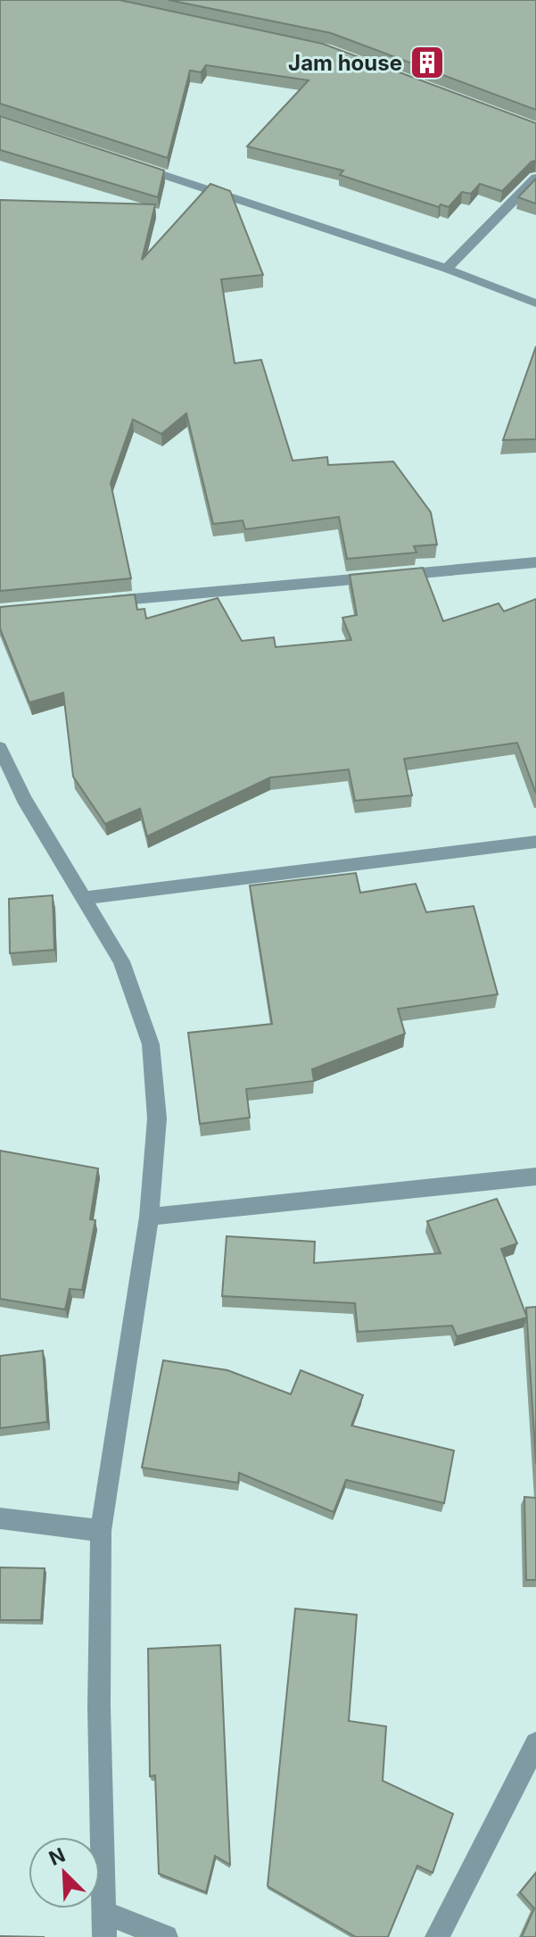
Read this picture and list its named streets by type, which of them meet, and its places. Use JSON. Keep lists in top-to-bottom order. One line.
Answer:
{"places":{"building":["Jam house"]},"north":"top left"}
